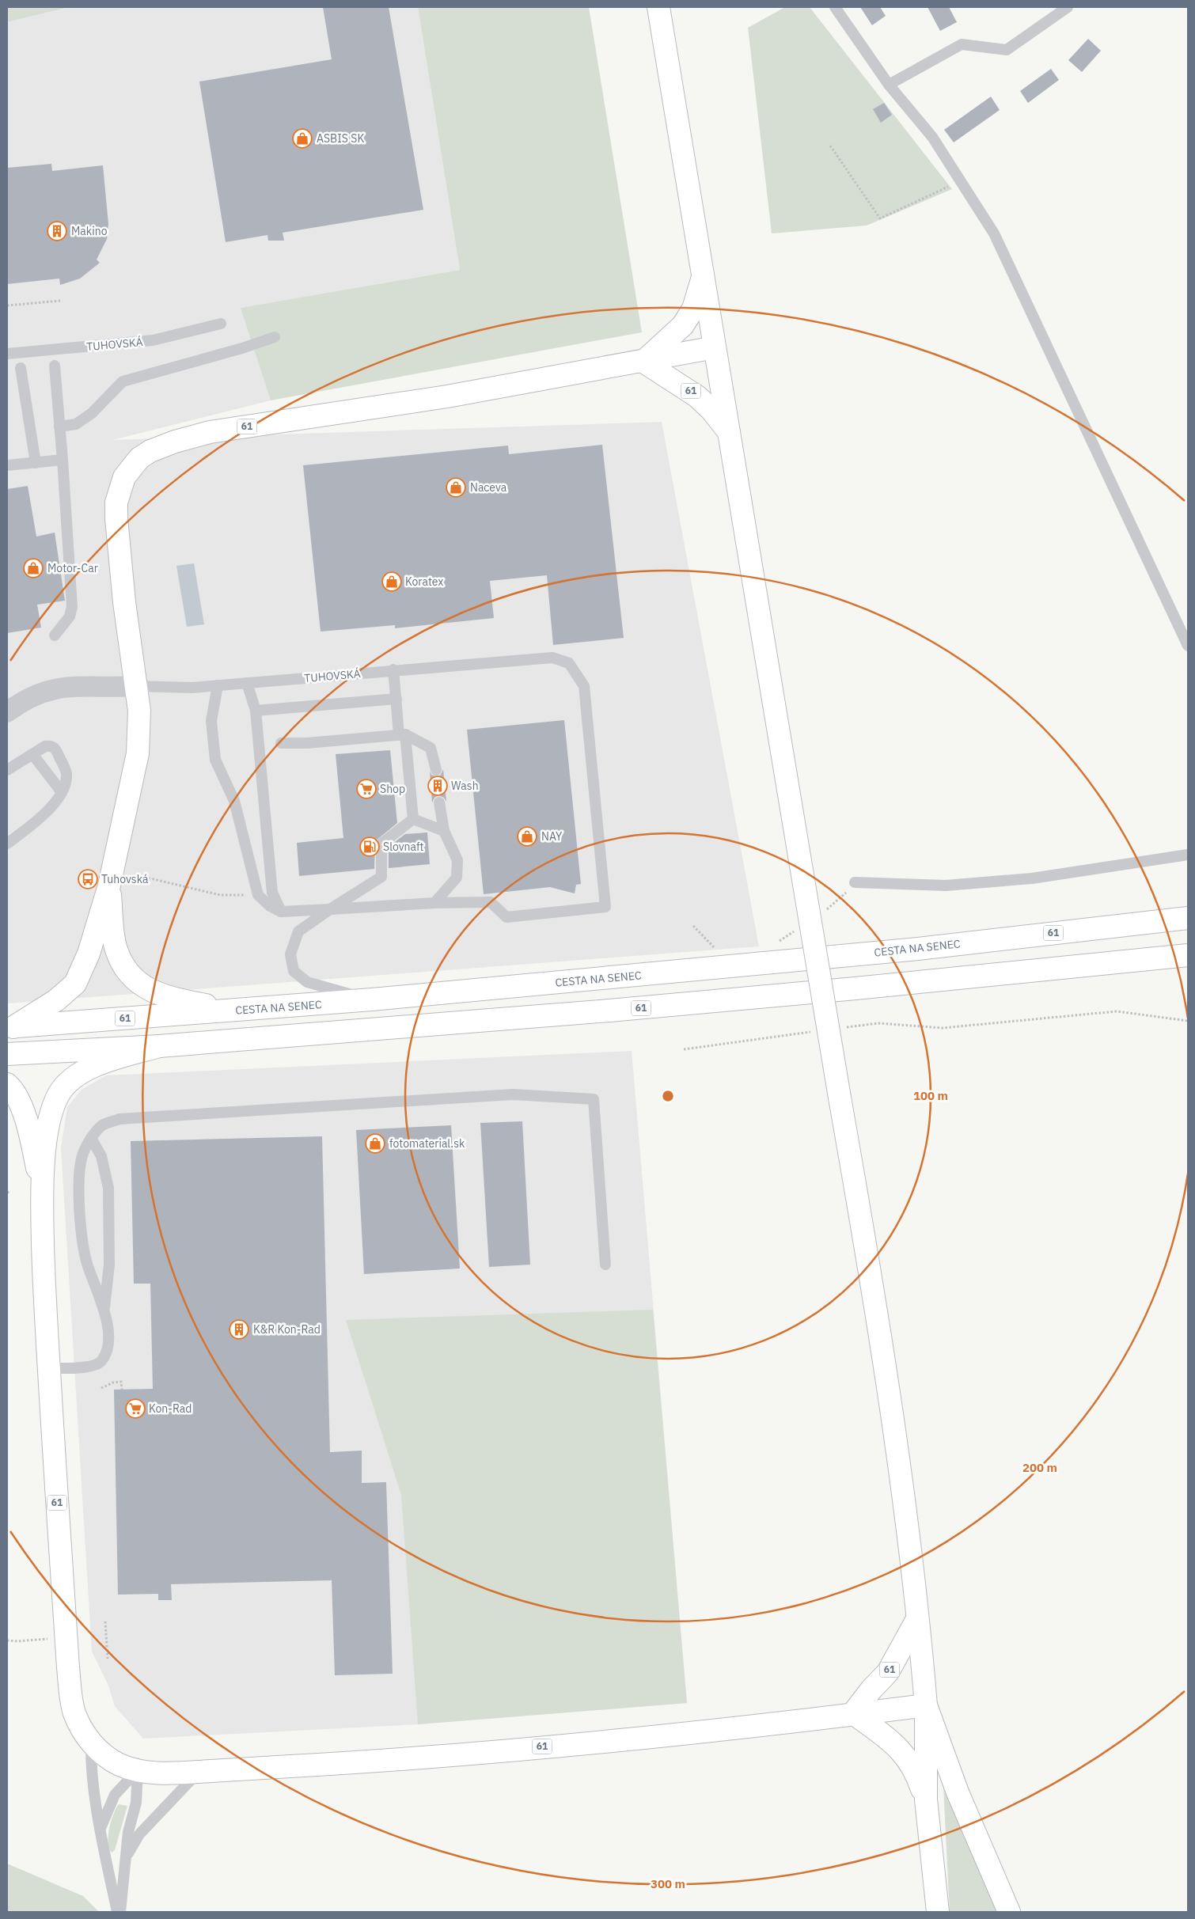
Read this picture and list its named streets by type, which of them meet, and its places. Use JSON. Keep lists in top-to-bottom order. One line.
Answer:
{"streets":{"main road":["61","CESTA NA SENEC"],"street":["TUHOVSKÁ"]},"crossings":[["TUHOVSKÁ","61"],["61","CESTA NA SENEC"]],"places":{"shop":["ASBIS SK","Naceva","Motor-Car","Koratex","NAY","fotomaterial.sk"],"building":["Makino","Wash","K&R Kon-Rad"],"supermarket":["Shop","Kon-Rad"],"fuel station":["Slovnaft"],"bus stop":["Tuhovská"]},"rings":["100 m","200 m","300 m"]}
